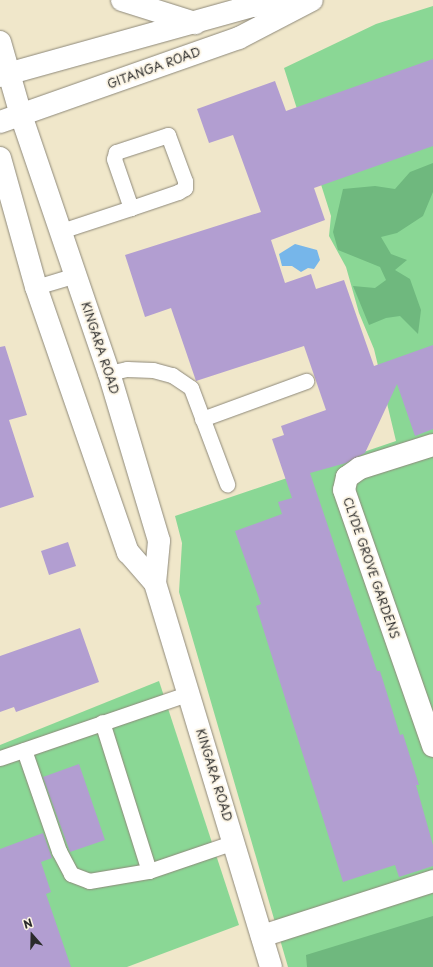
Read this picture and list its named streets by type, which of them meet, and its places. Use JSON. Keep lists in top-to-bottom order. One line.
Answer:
{"streets":{"main road":["GITANGA ROAD","KINGARA ROAD","CLYDE GROVE GARDENS"]},"crossings":[["GITANGA ROAD","KINGARA ROAD"]],"north":"top"}
